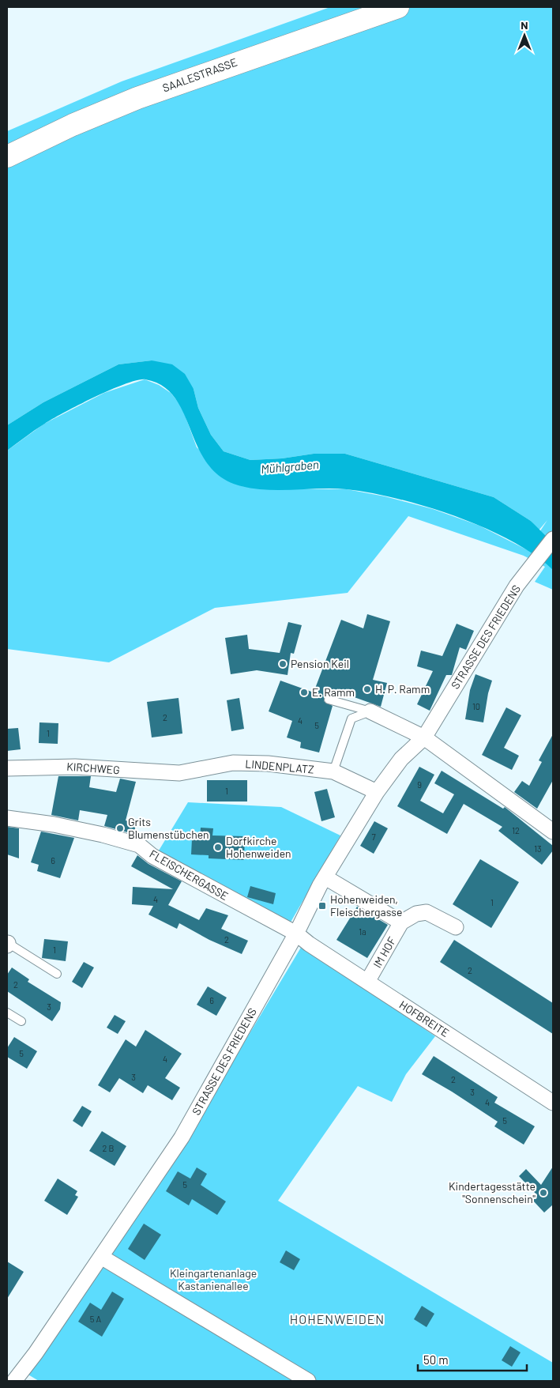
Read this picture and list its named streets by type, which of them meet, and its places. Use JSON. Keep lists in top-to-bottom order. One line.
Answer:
{"streets":{"street":["SAALESTRASSE","STRASSE DES FRIEDENS","LINDENPLATZ","KIRCHWEG","FLEISCHERGASSE","IM HOF","HOFBREITE"]},"crossings":[["STRASSE DES FRIEDENS","LINDENPLATZ"],["STRASSE DES FRIEDENS","FLEISCHERGASSE"],["STRASSE DES FRIEDENS","HOFBREITE"],["LINDENPLATZ","KIRCHWEG"],["FLEISCHERGASSE","HOFBREITE"],["IM HOF","HOFBREITE"]],"districts":["HOHENWEIDEN"],"water":["Mühlgraben"],"parks":["Kleingartenanlage Kastanienallee"],"places":{"other":["Pension Keil","H. P. Ramm","E. Ramm","Grits Blumenstübchen","Dorfkirche Hohenweiden","Kindertagesstätte \"Sonnenschein\""],"transit":["Hohenweiden, Fleischergasse"]},"house_numbers":["10","2","4","5","1","9","1","12","7","13","6","4","1","1a","2","1","2","2","6","3","5","4","3","2","3","4","5","2 B","5","5 A"],"scale_bar":"50 m","north":"top"}
